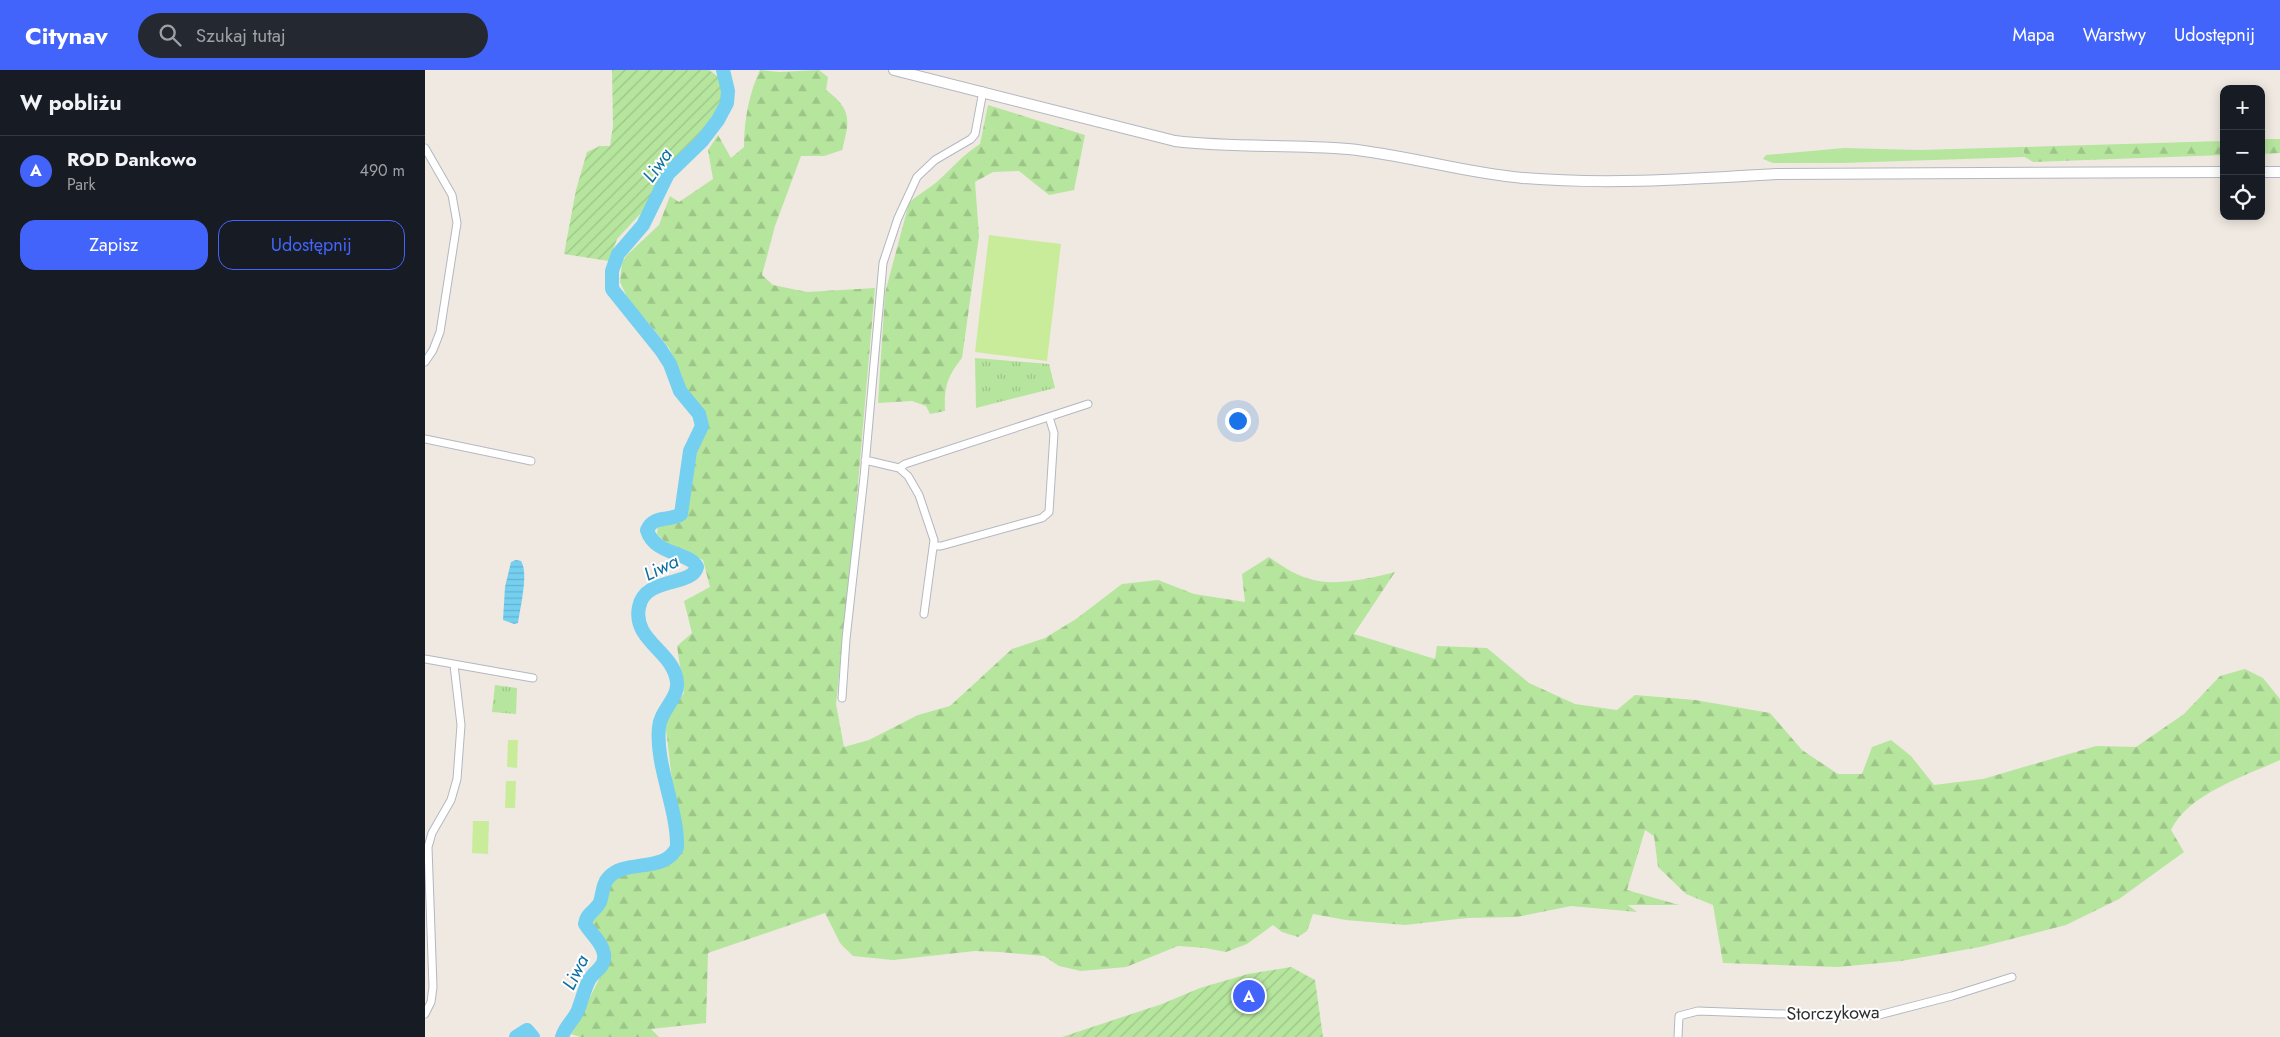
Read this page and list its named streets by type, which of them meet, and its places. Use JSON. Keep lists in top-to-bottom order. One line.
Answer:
{"streets":{"street":["Storczykowa"]},"water":["Liwa"],"page":{"header":"Citynav","search":"Szukaj tutaj","nav":["Mapa","Warstwy","Udostępnij"],"heading":"W pobliżu","map_buttons":["+","−"],"list":[{"mark":"A","name":"ROD Dankowo","note":"Park","value":"490 m"}],"buttons":["Zapisz","Udostępnij"],"pins":"A"}}
